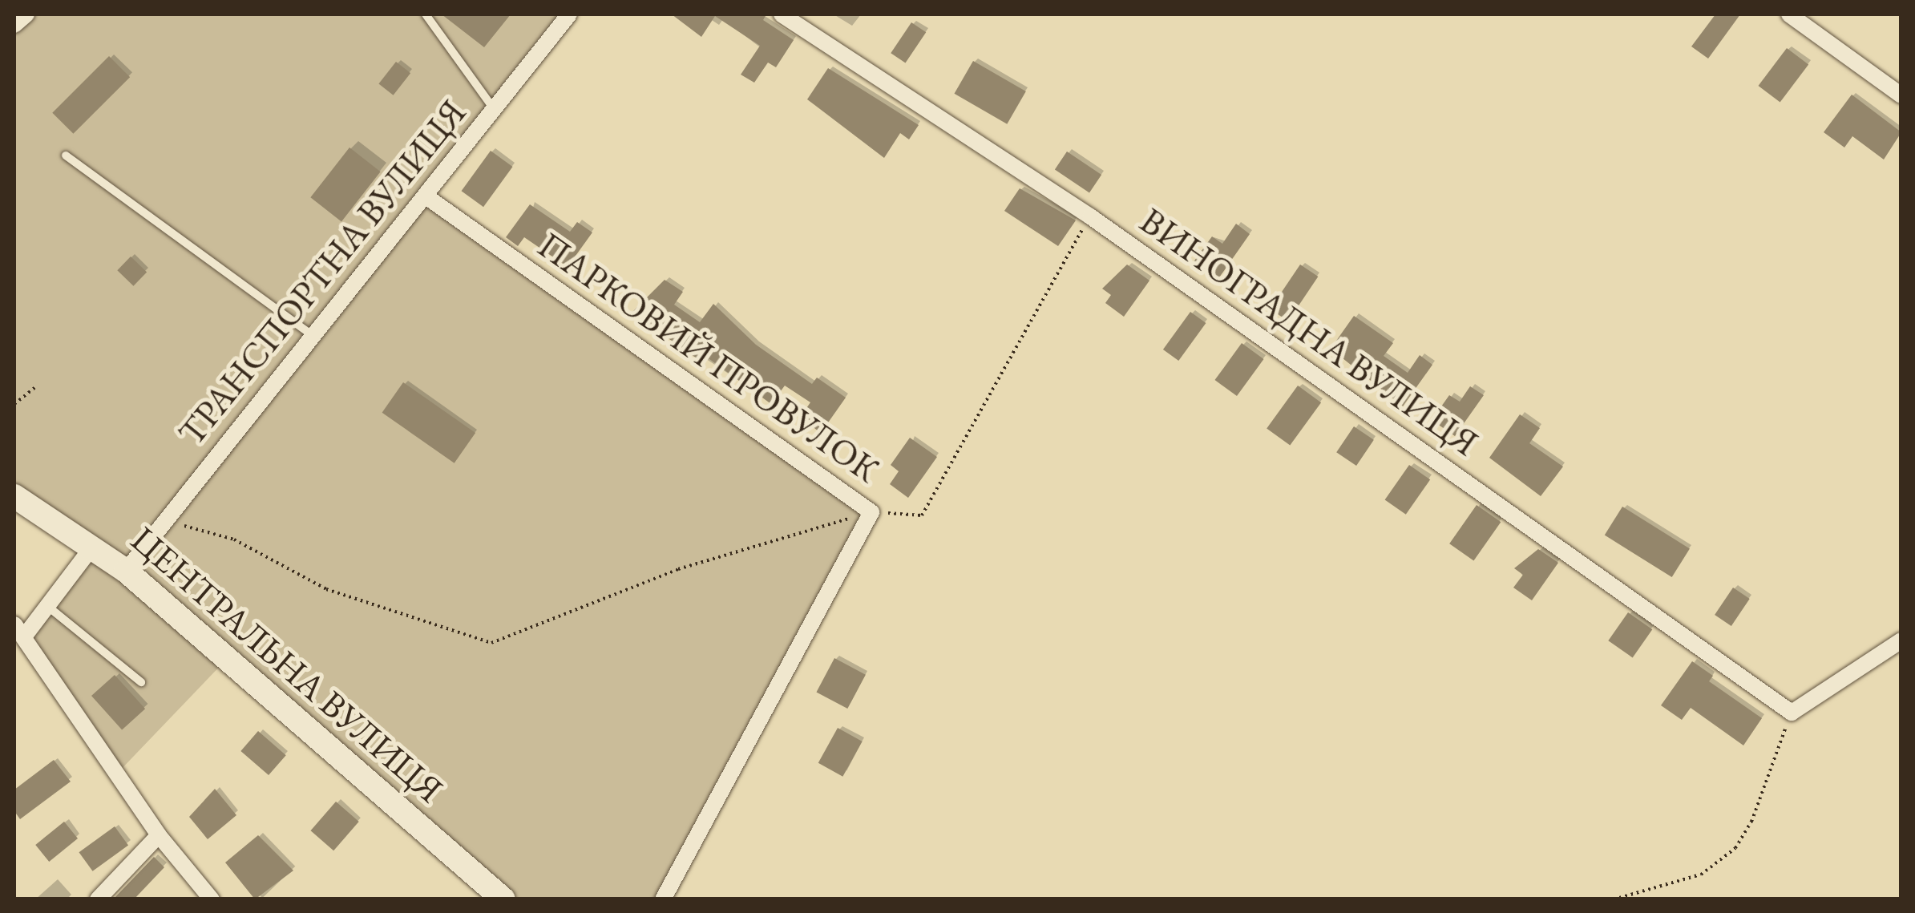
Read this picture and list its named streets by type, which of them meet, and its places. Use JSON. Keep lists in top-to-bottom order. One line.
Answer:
{"streets":{"street":["ТРАНСПОРТНА ВУЛИЦЯ","ВИНОГРАДНА ВУЛИЦЯ","ПАРКОВИЙ ПРОВУЛОК","ЦЕНТРАЛЬНА ВУЛИЦЯ"]},"crossings":[["ТРАНСПОРТНА ВУЛИЦЯ","ПАРКОВИЙ ПРОВУЛОК"],["ТРАНСПОРТНА ВУЛИЦЯ","ЦЕНТРАЛЬНА ВУЛИЦЯ"]]}
